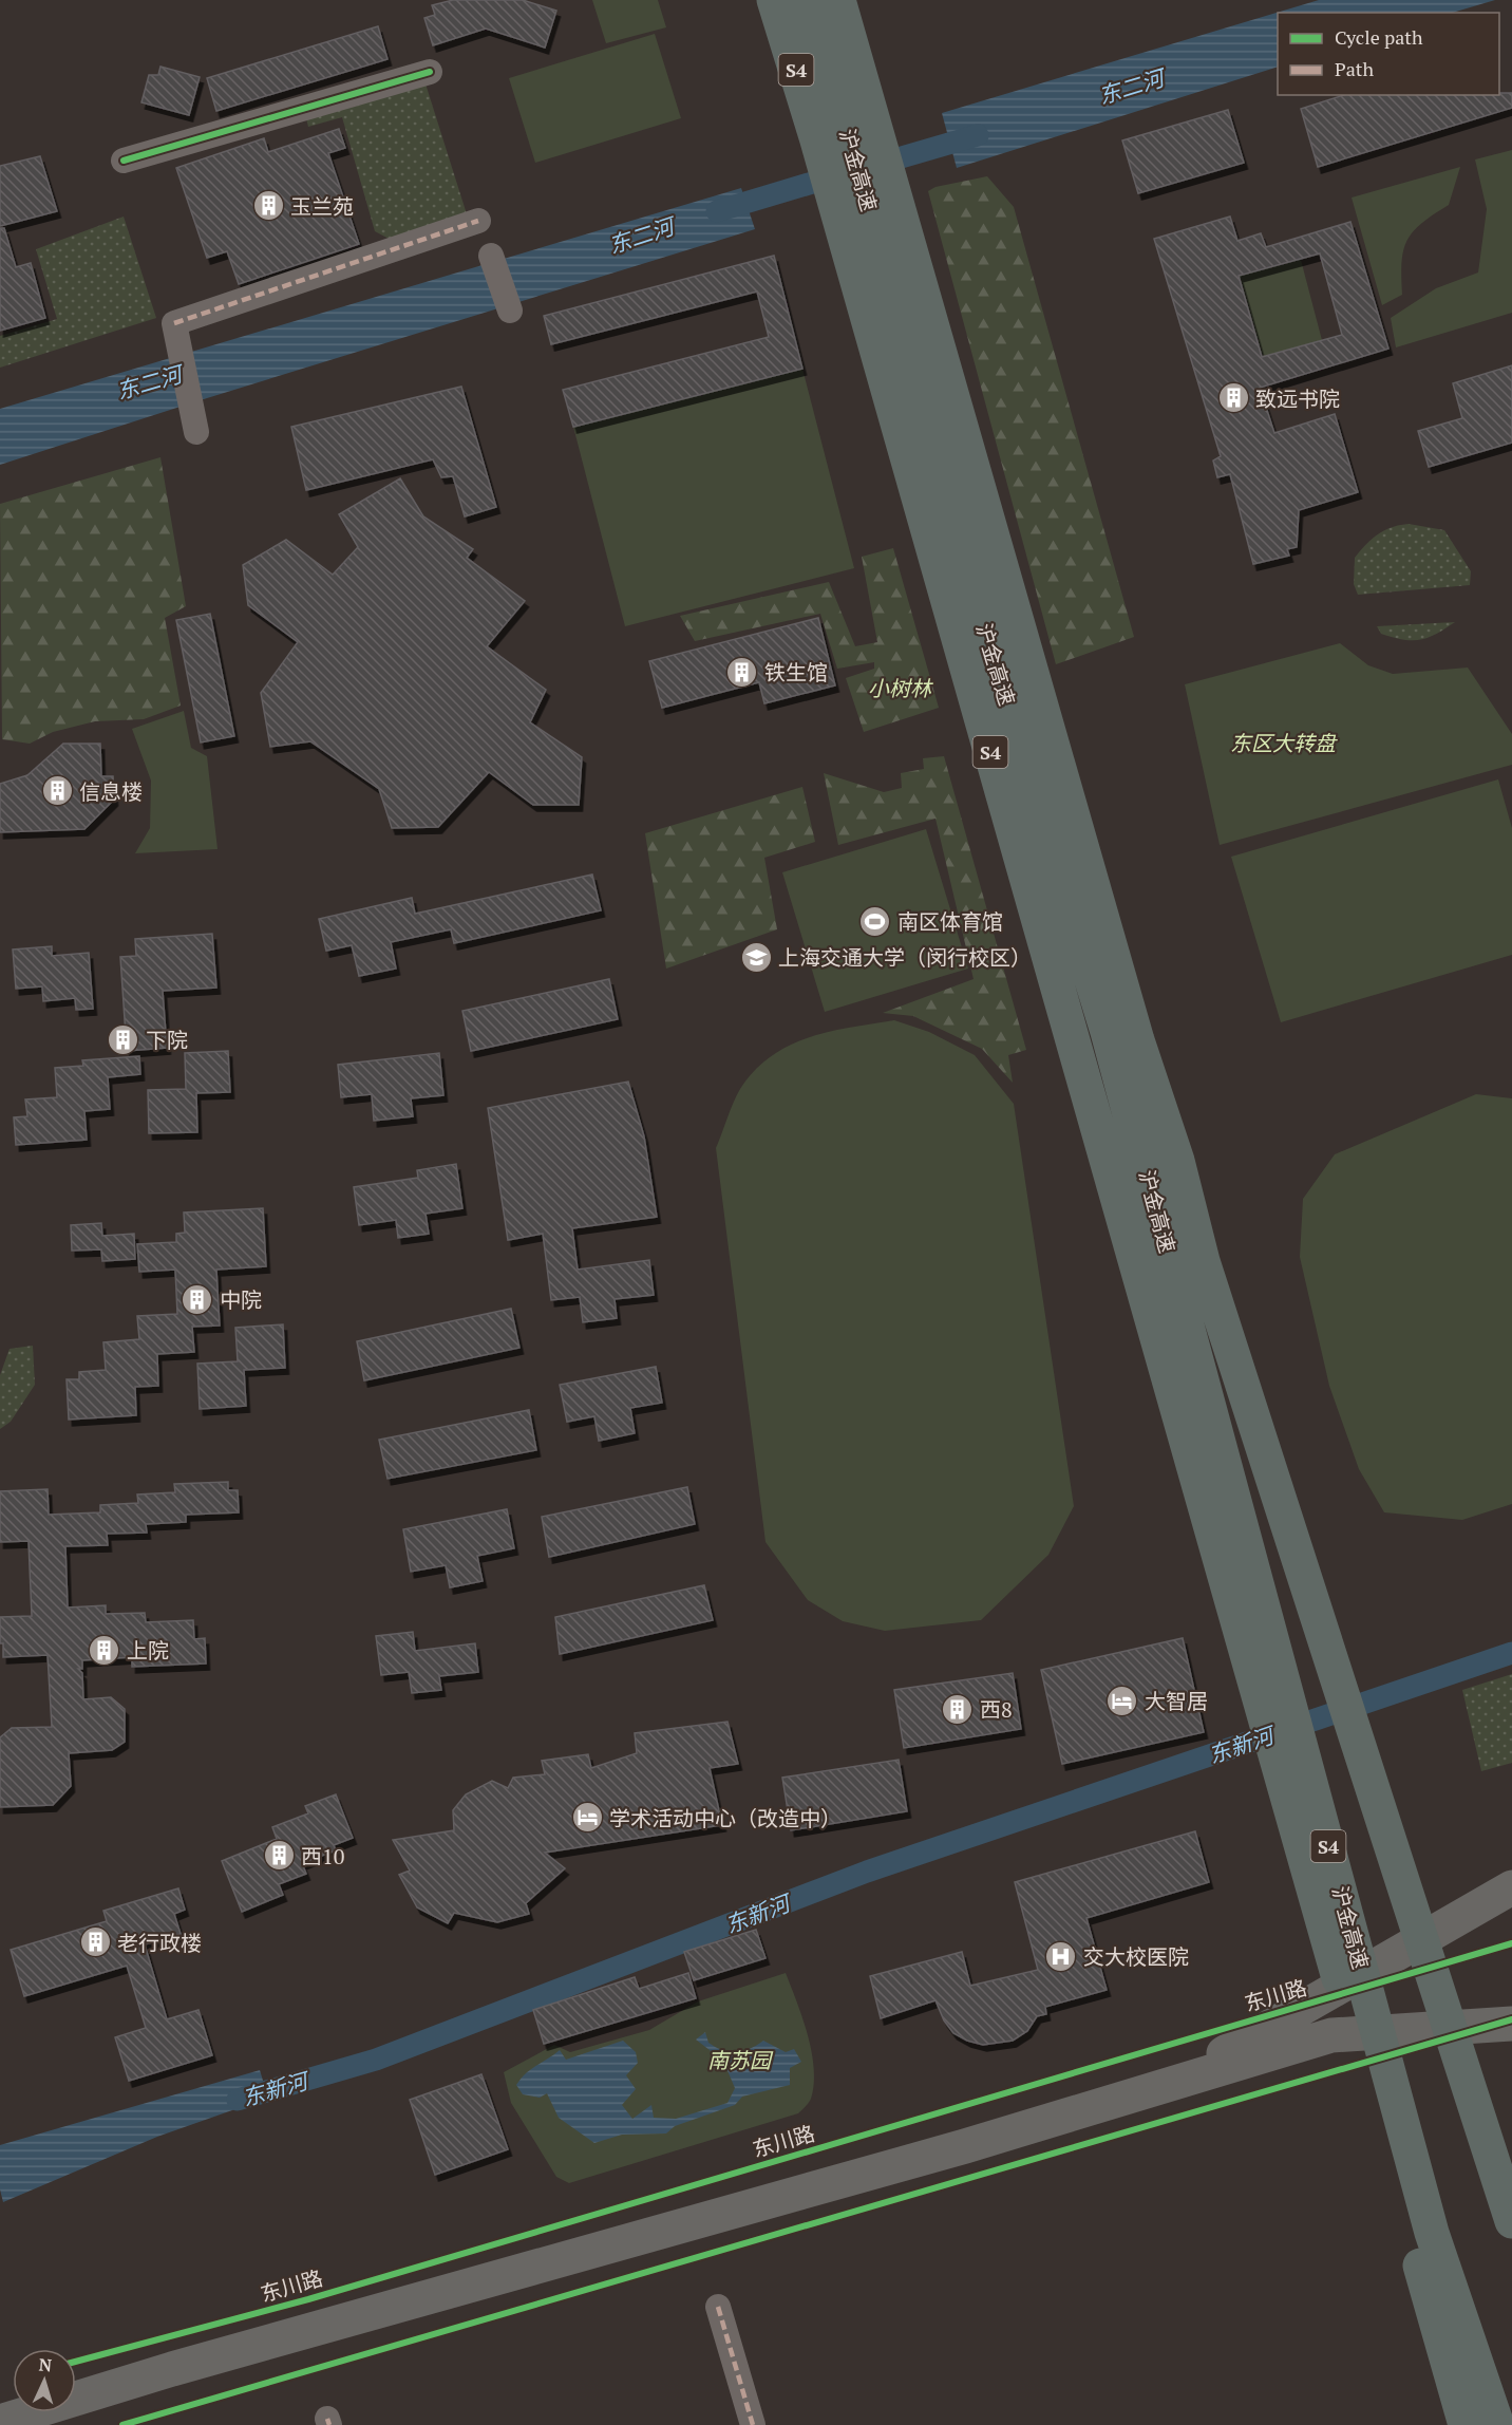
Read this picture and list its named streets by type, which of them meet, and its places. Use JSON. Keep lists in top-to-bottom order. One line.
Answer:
{"streets":{"highway":["S4","沪金高速"],"cycle path":["东川路"]},"water":["东二河","东新河"],"parks":["小树林","东区大转盘","南苏园"],"places":{"building":["玉兰苑","致远书院","铁生馆","信息楼","下院","中院","上院","西8","西10","老行政楼"],"sports":["南区体育馆"],"school or university":["上海交通大学（闵行校区）"],"hotel":["大智居","学术活动中心（改造中）"],"hospital":["交大校医院"]},"legend":["Cycle path","Path"],"north":"top"}
